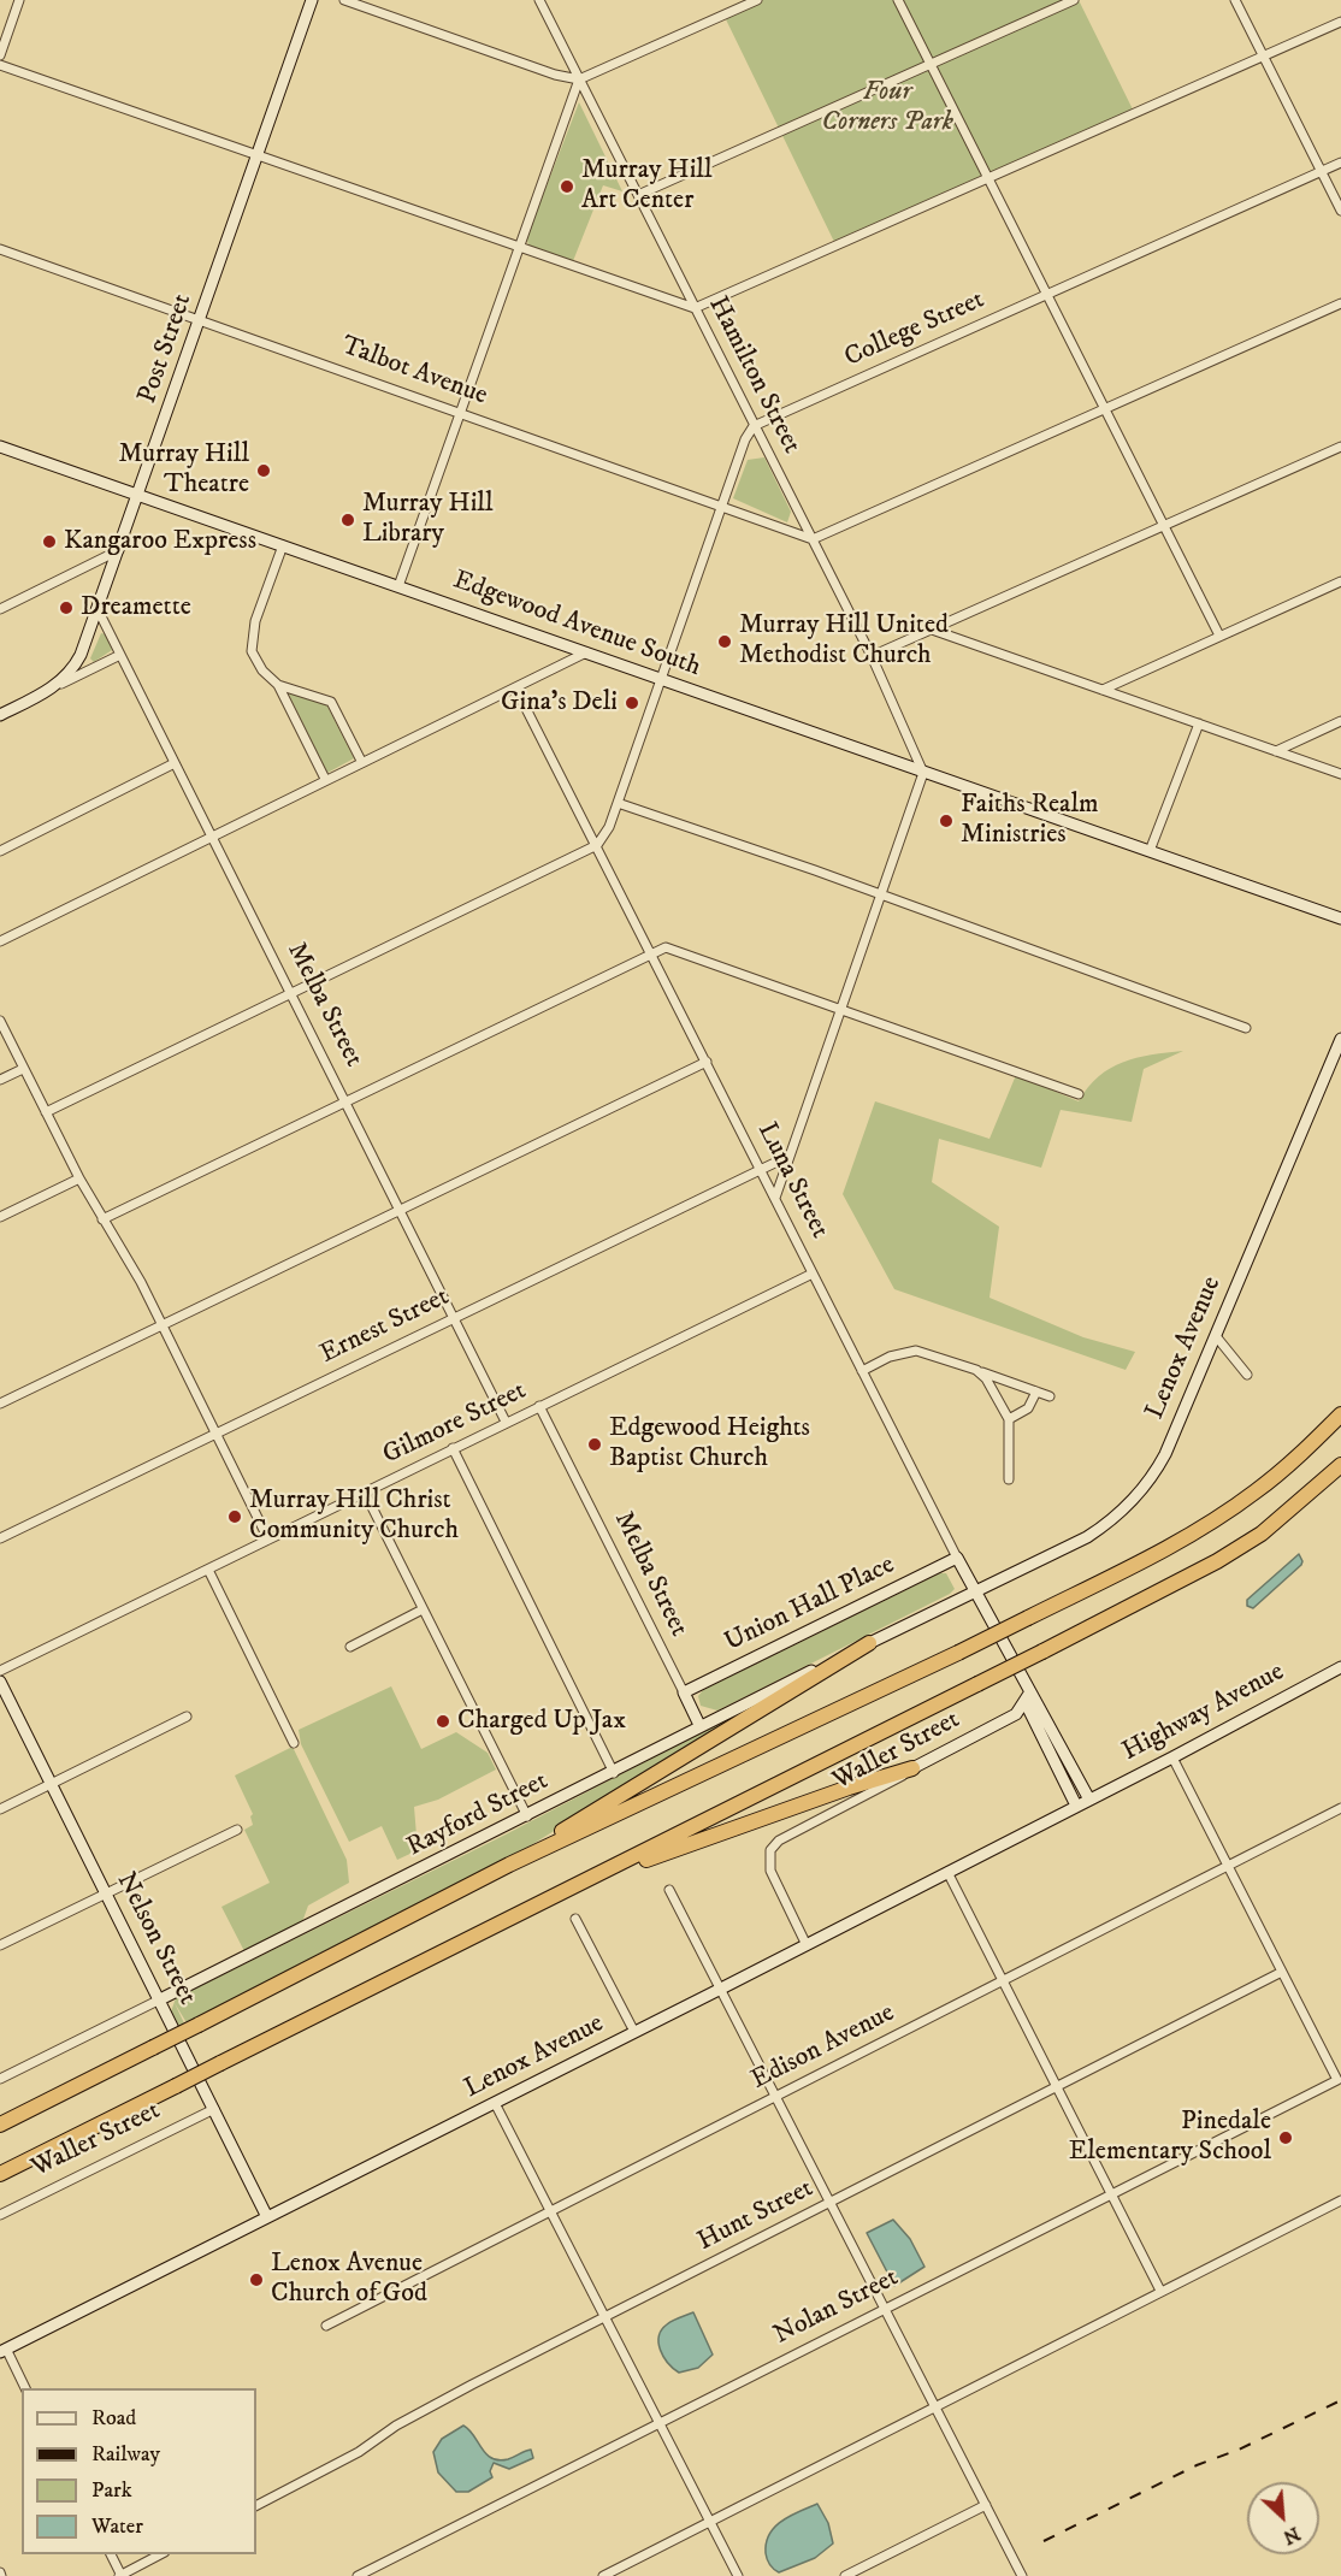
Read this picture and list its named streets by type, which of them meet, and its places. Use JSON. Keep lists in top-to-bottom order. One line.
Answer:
{"streets":{"street":["College Street","Post Street","Talbot Avenue","Hamilton Street","Edgewood Avenue South","Melba Street","Luna Street","Ernest Street","Lenox Avenue","Gilmore Street","Union Hall Place","Highway Avenue","Waller Street","Rayford Street","Nelson Street","Edison Avenue","Hunt Street","Nolan Street"]},"crossings":[["College Street","Hamilton Street"],["Post Street","Talbot Avenue"],["Post Street","Edgewood Avenue South"],["Post Street","Melba Street"],["Talbot Avenue","Hamilton Street"],["Hamilton Street","Edgewood Avenue South"],["Melba Street","Ernest Street"],["Melba Street","Gilmore Street"],["Melba Street","Union Hall Place"],["Melba Street","Rayford Street"],["Luna Street","Ernest Street"],["Luna Street","Lenox Avenue"],["Luna Street","Gilmore Street"],["Luna Street","Union Hall Place"],["Luna Street","Highway Avenue"],["Luna Street","Waller Street"],["Luna Street","Rayford Street"],["Lenox Avenue","Highway Avenue"],["Lenox Avenue","Waller Street"],["Lenox Avenue","Rayford Street"],["Lenox Avenue","Nelson Street"],["Waller Street","Nelson Street"],["Rayford Street","Nelson Street"],["Hunt Street","Nolan Street"]],"parks":["Four Corners Park"],"places":["Murray Hill Art Center","Murray Hill Theatre","Murray Hill Library","Kangaroo Express","Dreamette","Murray Hill United Methodist Church","Gina's Deli","Faiths Realm Ministries","Edgewood Heights Baptist Church","Murray Hill Christ Community Church","Charged Up Jax","Pinedale Elementary School","Lenox Avenue Church of God"],"legend":["Road","Railway","Park","Water"],"north":"bottom right"}
